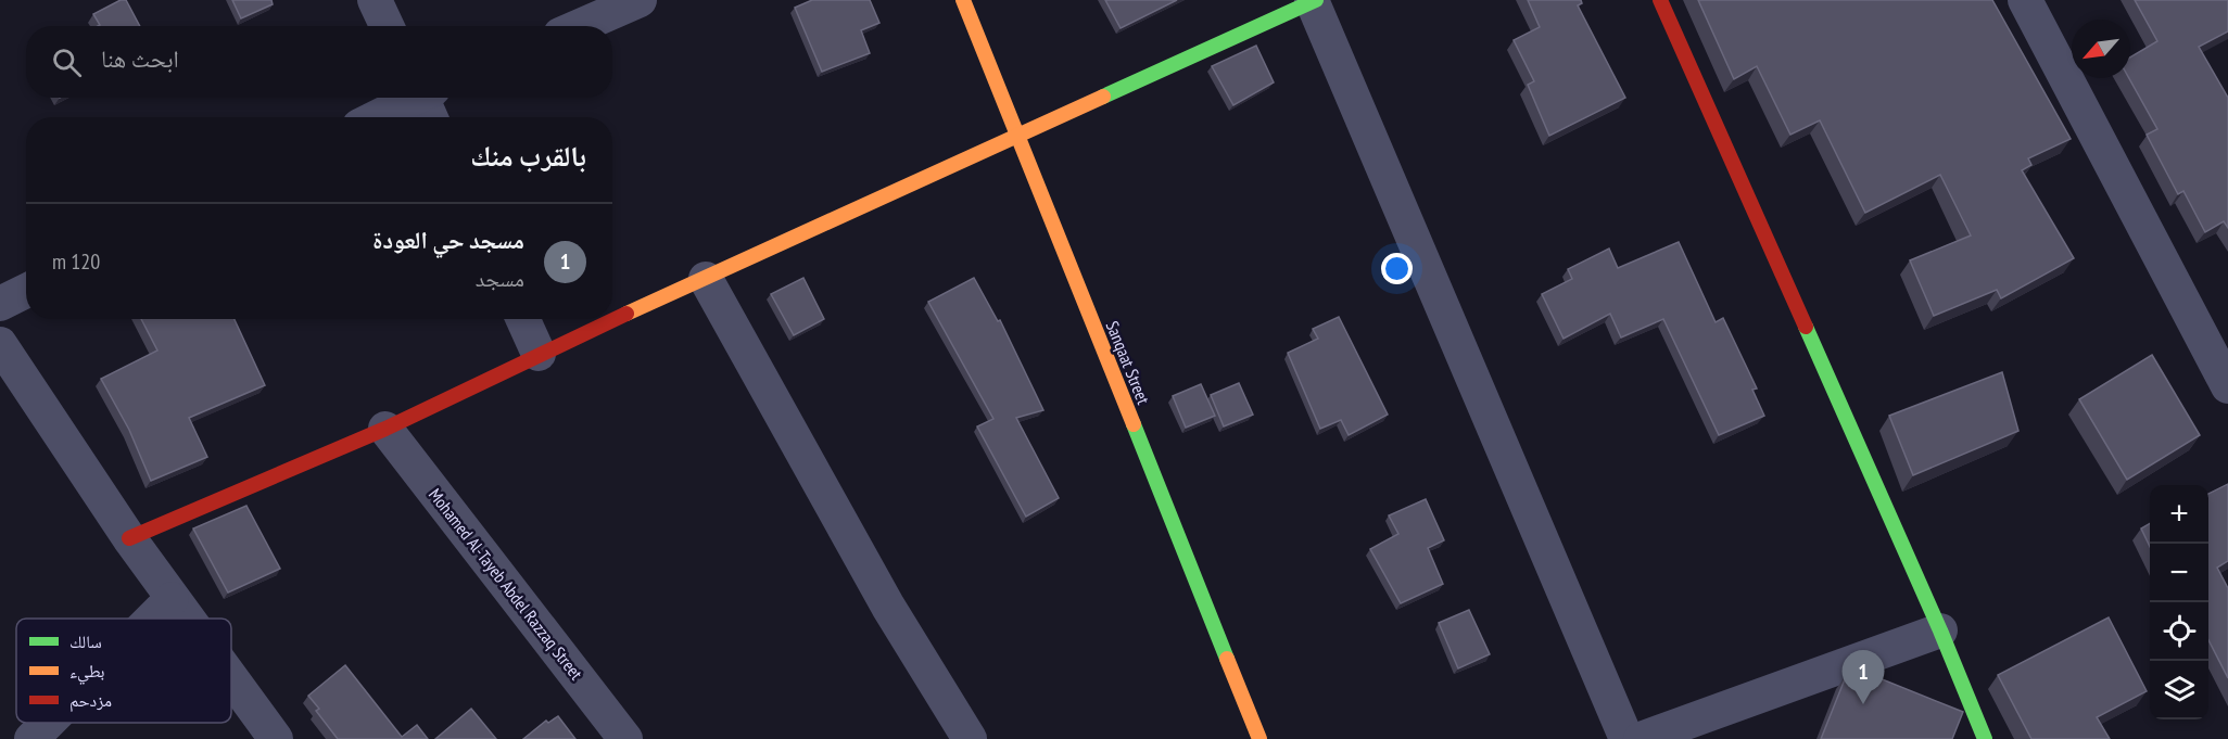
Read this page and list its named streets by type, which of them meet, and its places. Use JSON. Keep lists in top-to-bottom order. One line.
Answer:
{"streets":{"street":["Sanqaat Street","Mohamed Al-Tayeb Abdel Razzaq Street"]},"legend":["سالك","بطيء","مزدحم"],"north":"bottom left","page":{"search":"ابحث هنا","heading":"بالقرب منك","list":[{"mark":"1","name":"مسجد حي العودة","note":"مسجد","value":"120 m"}],"map_buttons":["+","−"],"pins":"1"}}
